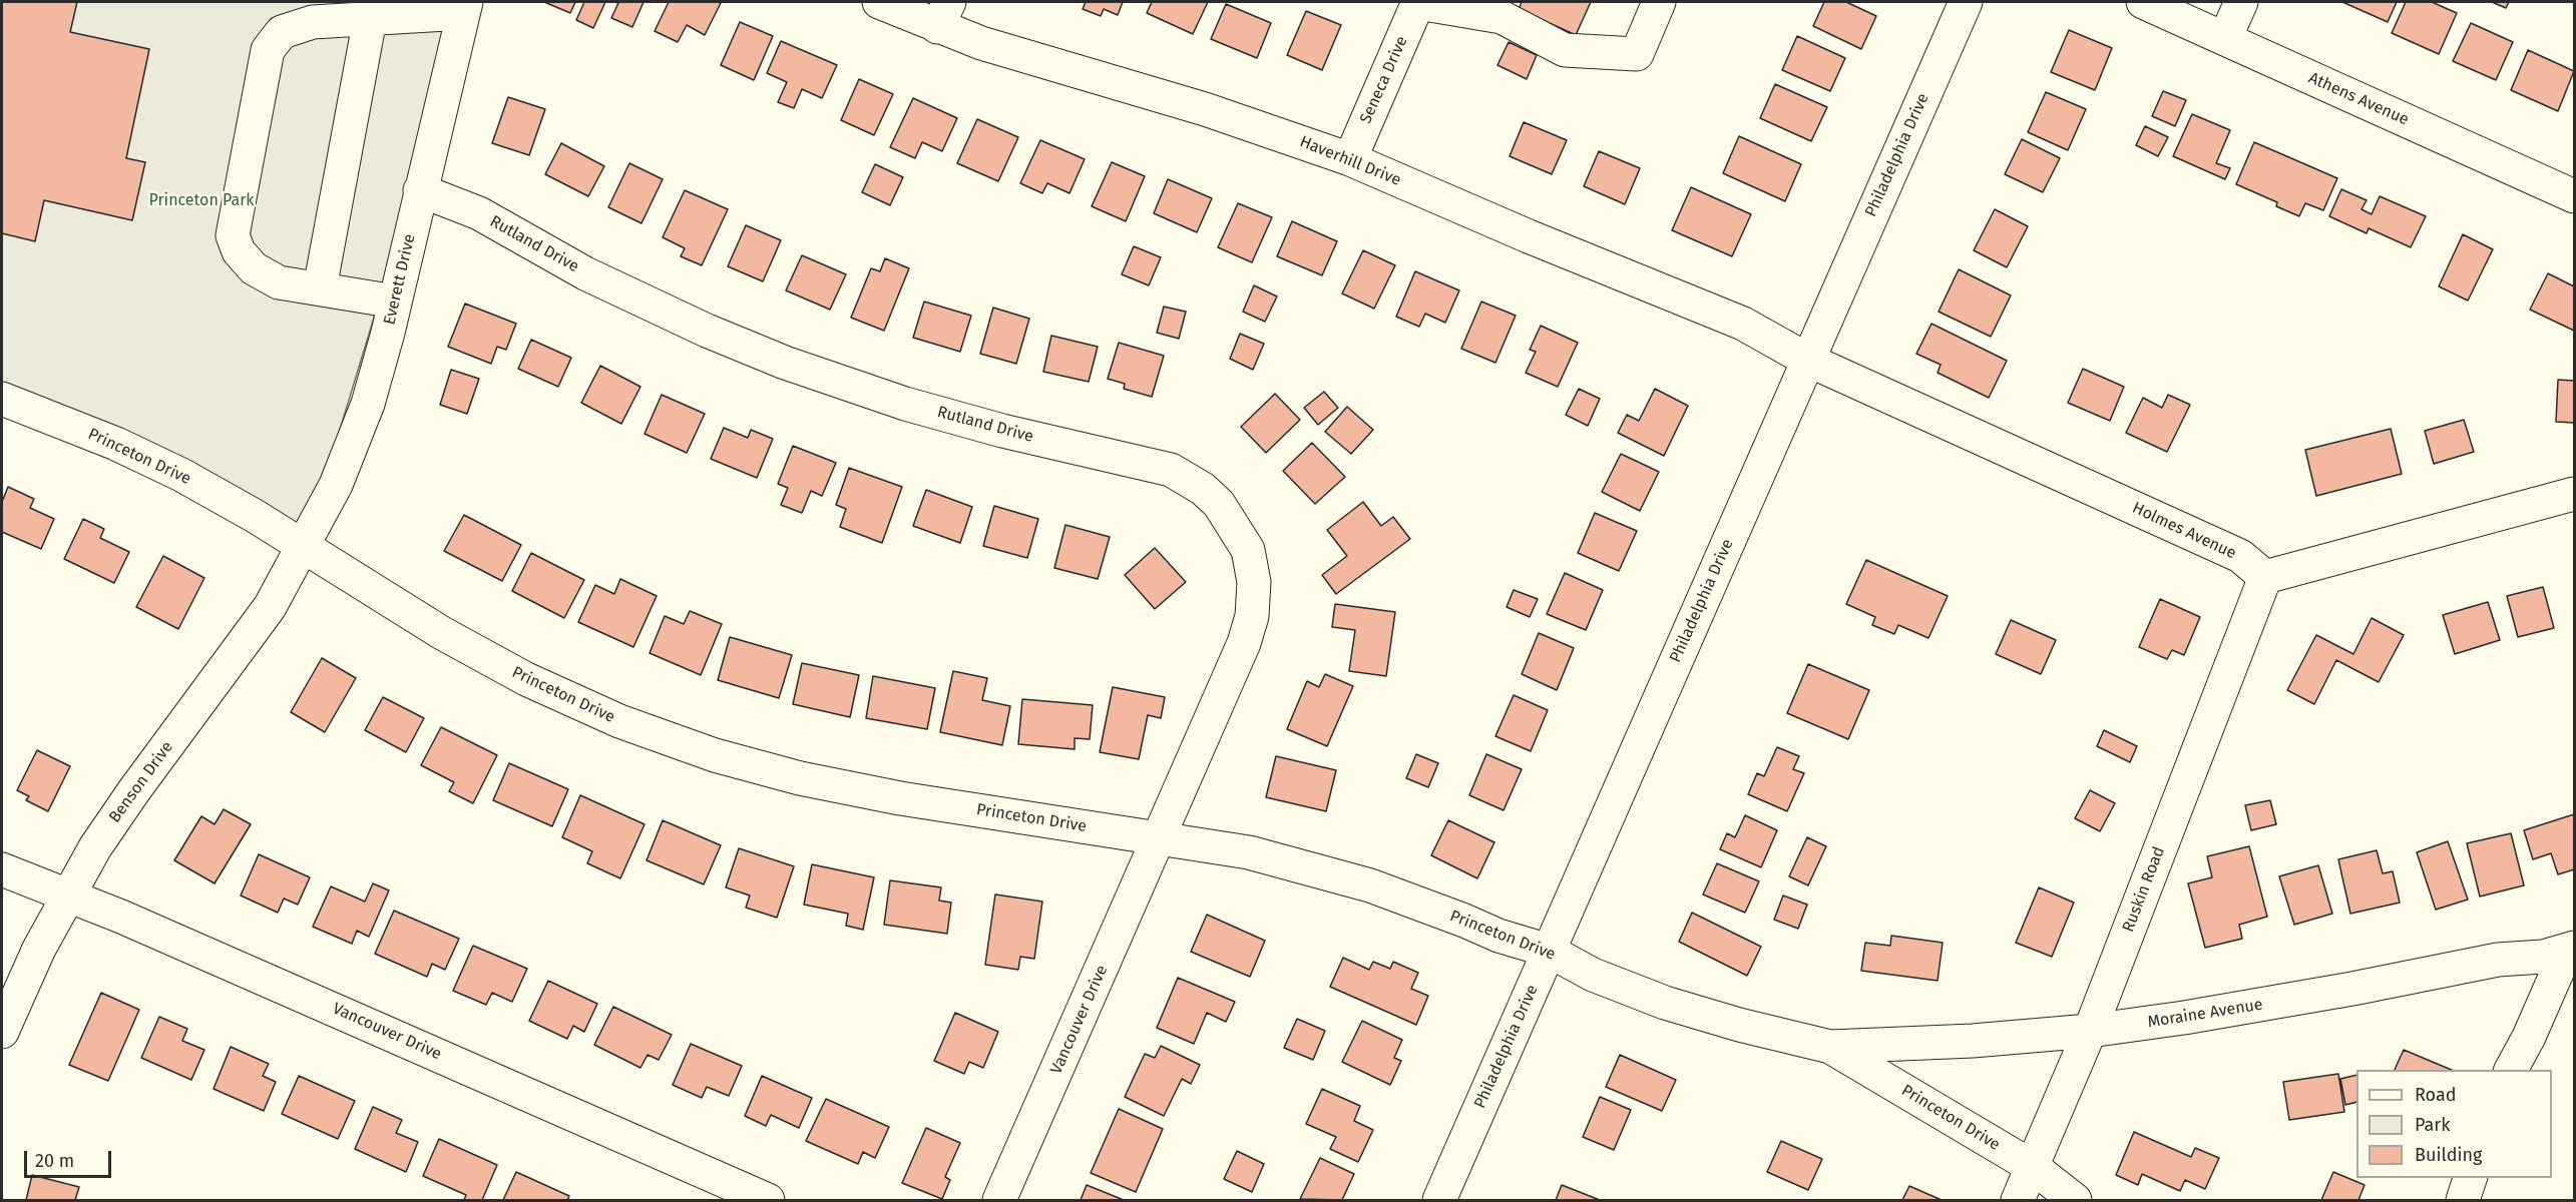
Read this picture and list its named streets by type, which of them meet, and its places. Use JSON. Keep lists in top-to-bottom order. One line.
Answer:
{"streets":{"street":["Seneca Drive","Athens Avenue","Philadelphia Drive","Haverhill Drive","Rutland Drive","Everett Drive","Princeton Drive","Holmes Avenue","Benson Drive","Ruskin Road","Moraine Avenue","Vancouver Drive"]},"crossings":[["Seneca Drive","Haverhill Drive"],["Philadelphia Drive","Haverhill Drive"],["Philadelphia Drive","Princeton Drive"],["Philadelphia Drive","Holmes Avenue"],["Haverhill Drive","Holmes Avenue"],["Rutland Drive","Everett Drive"],["Rutland Drive","Princeton Drive"],["Rutland Drive","Vancouver Drive"],["Everett Drive","Princeton Drive"],["Everett Drive","Benson Drive"],["Princeton Drive","Benson Drive"],["Princeton Drive","Ruskin Road"],["Princeton Drive","Moraine Avenue"],["Princeton Drive","Vancouver Drive"],["Holmes Avenue","Ruskin Road"],["Benson Drive","Vancouver Drive"],["Ruskin Road","Moraine Avenue"]],"parks":["Princeton Park"],"legend":["Road","Park","Building"],"scale_bar":"20 m"}
